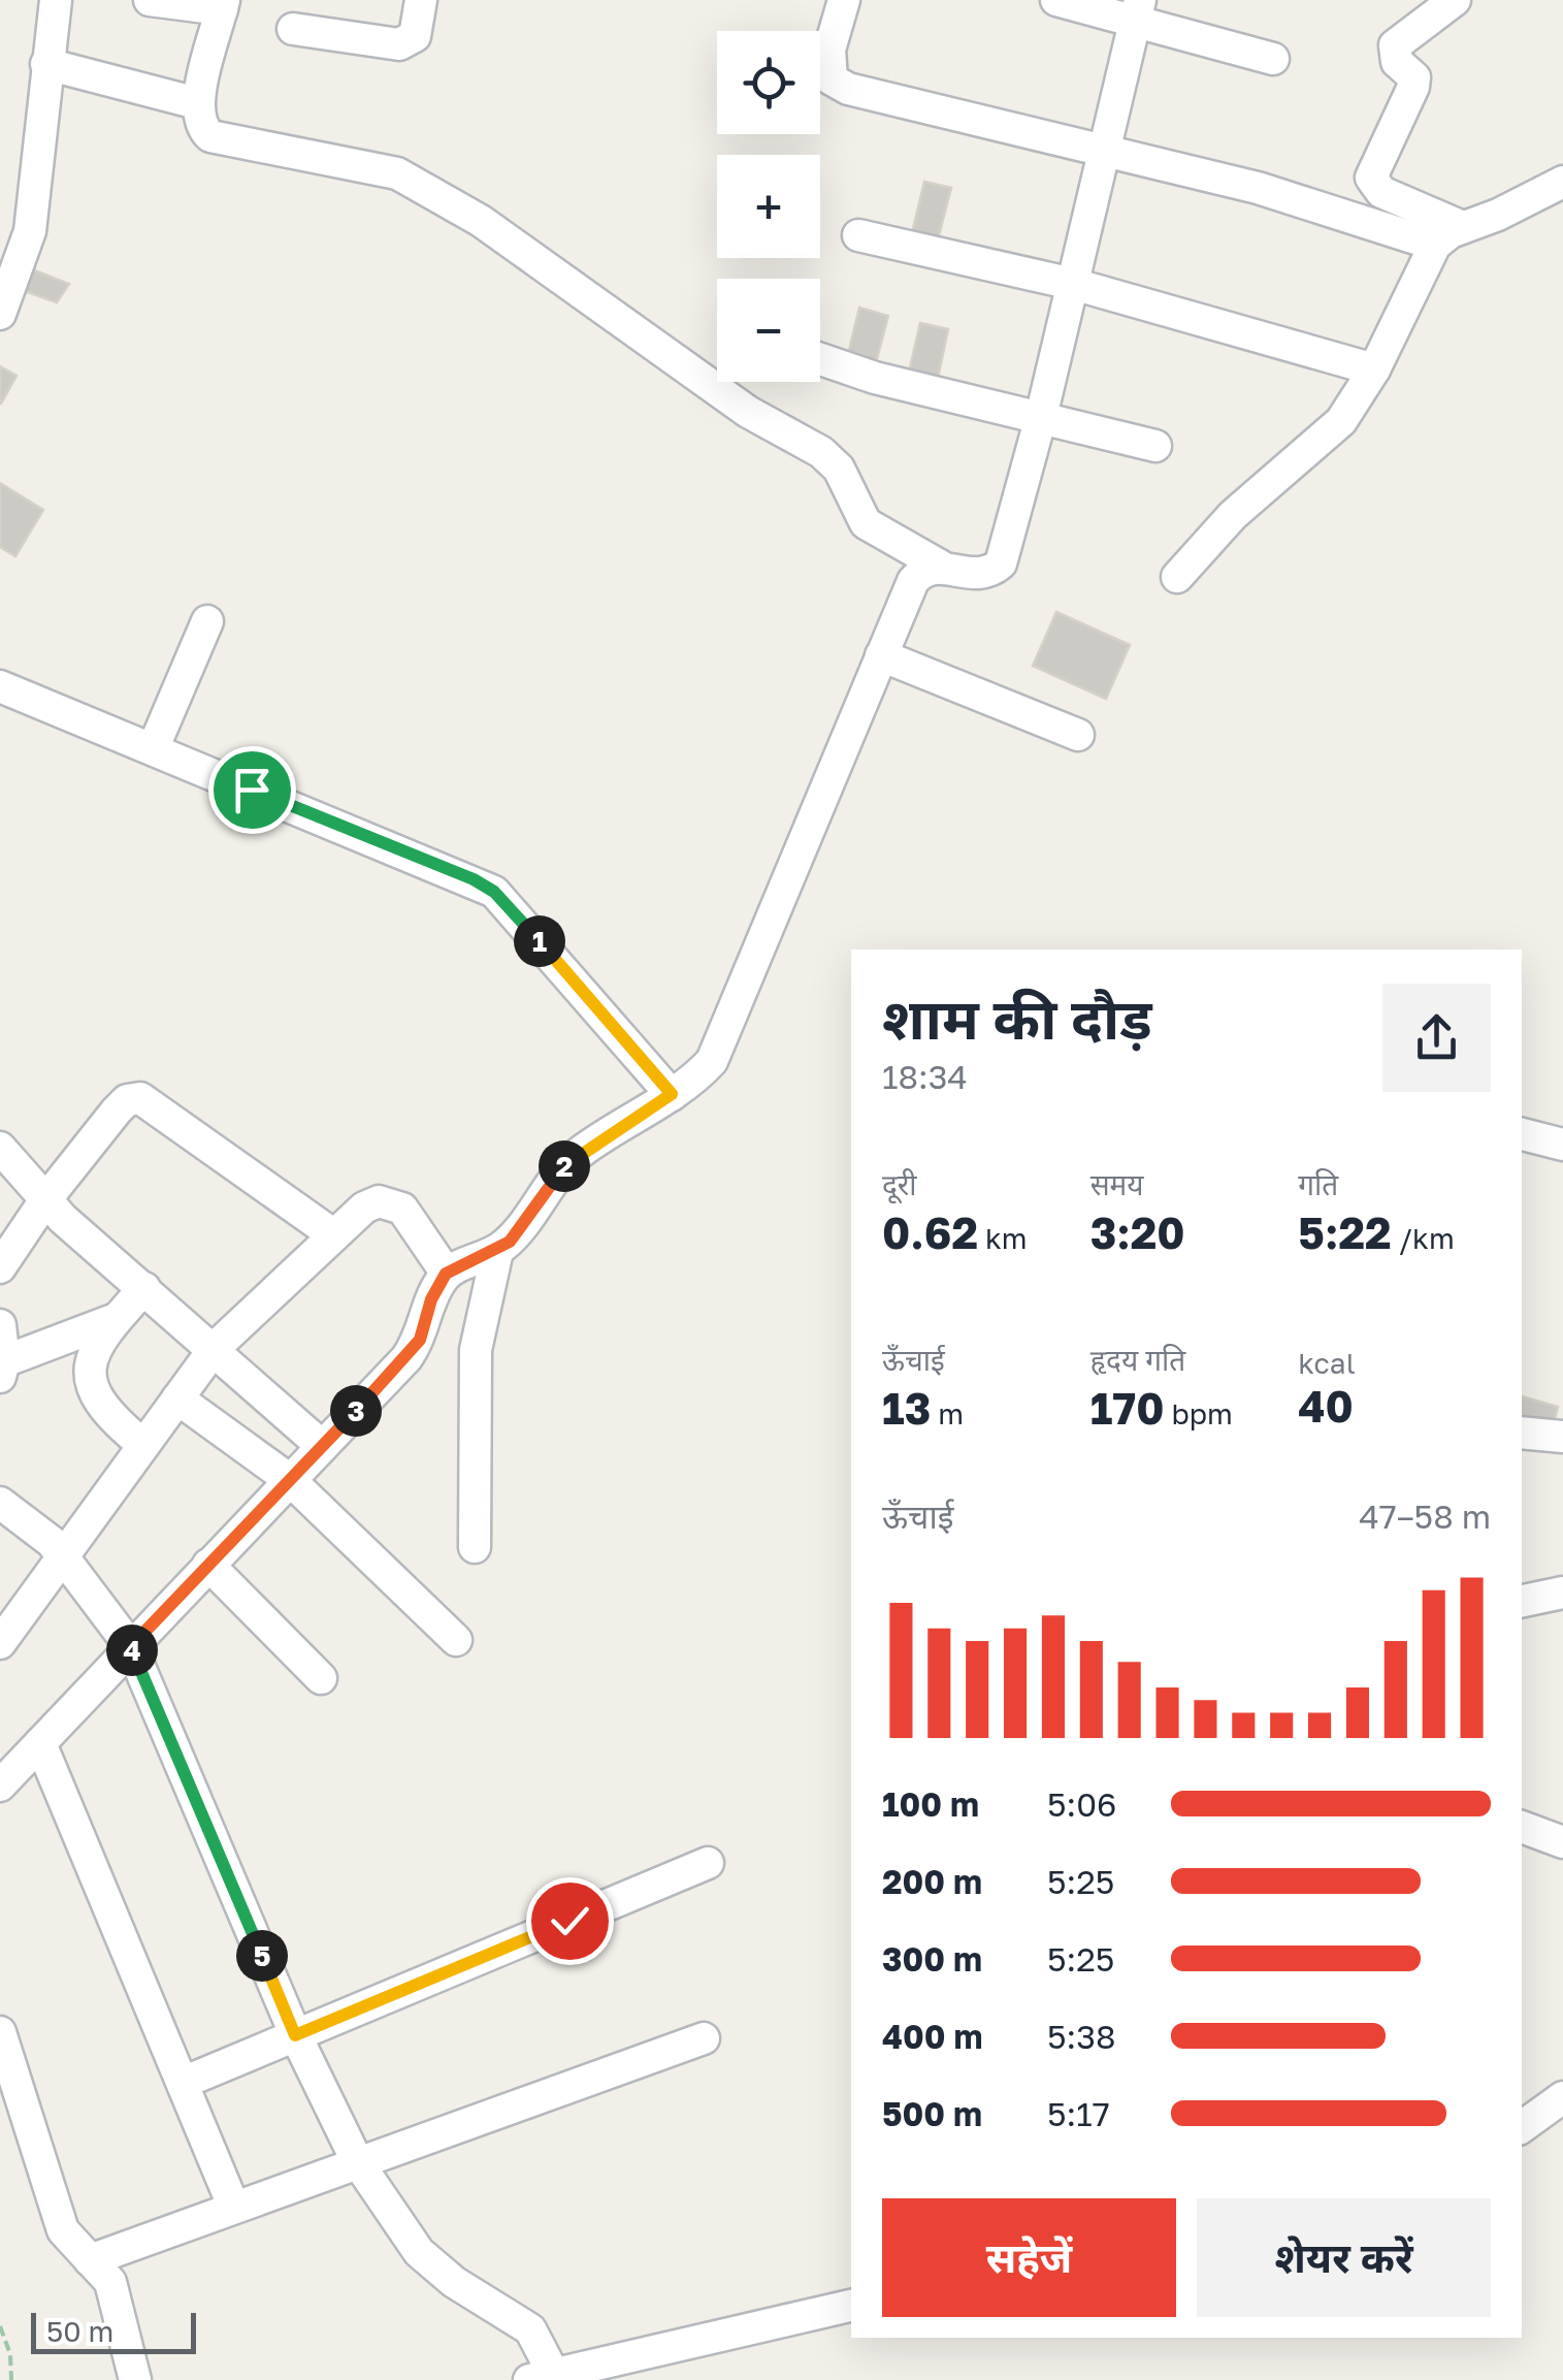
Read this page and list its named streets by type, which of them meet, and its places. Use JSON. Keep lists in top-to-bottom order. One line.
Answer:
{"scale_bar":"50 m","page":{"map_buttons":["+","−"],"pins":["1","2","3","4","5"],"heading":["शाम की दौड़","18:34"],"stats":[["दूरी","0.62 km"],["समय","3:20"],["गति","5:22 /km"],["ऊँचाई","13 m"],["हृदय गति","170 bpm"],["kcal","40"]],"chart":["ऊँचाई","47–58 m"],"list":[{"name":"100 m","note":"5:06"},{"name":"200 m","note":"5:25"},{"name":"300 m","note":"5:25"},{"name":"400 m","note":"5:38"},{"name":"500 m","note":"5:17"}],"buttons":["सहेजें","शेयर करें"],"scale":"50 m"}}
